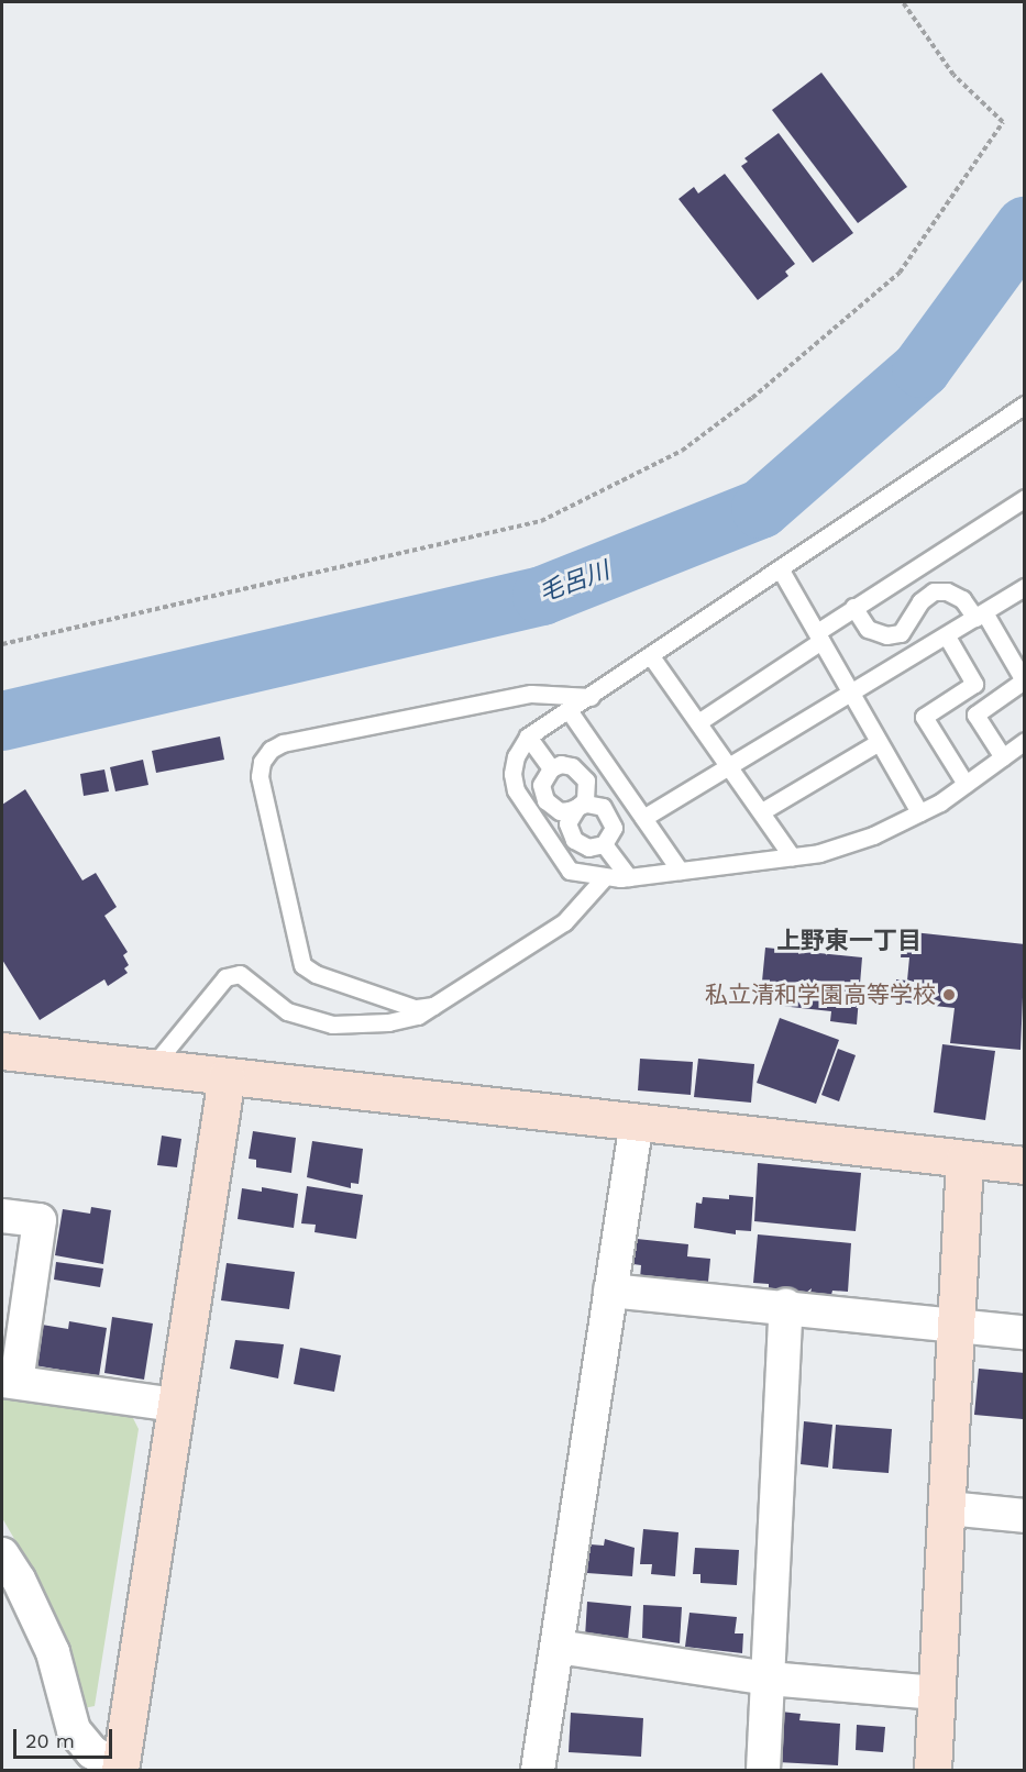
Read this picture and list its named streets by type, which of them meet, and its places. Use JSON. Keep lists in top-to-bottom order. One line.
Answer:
{"districts":["上野東一丁目"],"water":["毛呂川"],"places":["私立清和学園高等学校"],"scale_bar":"20 m"}
